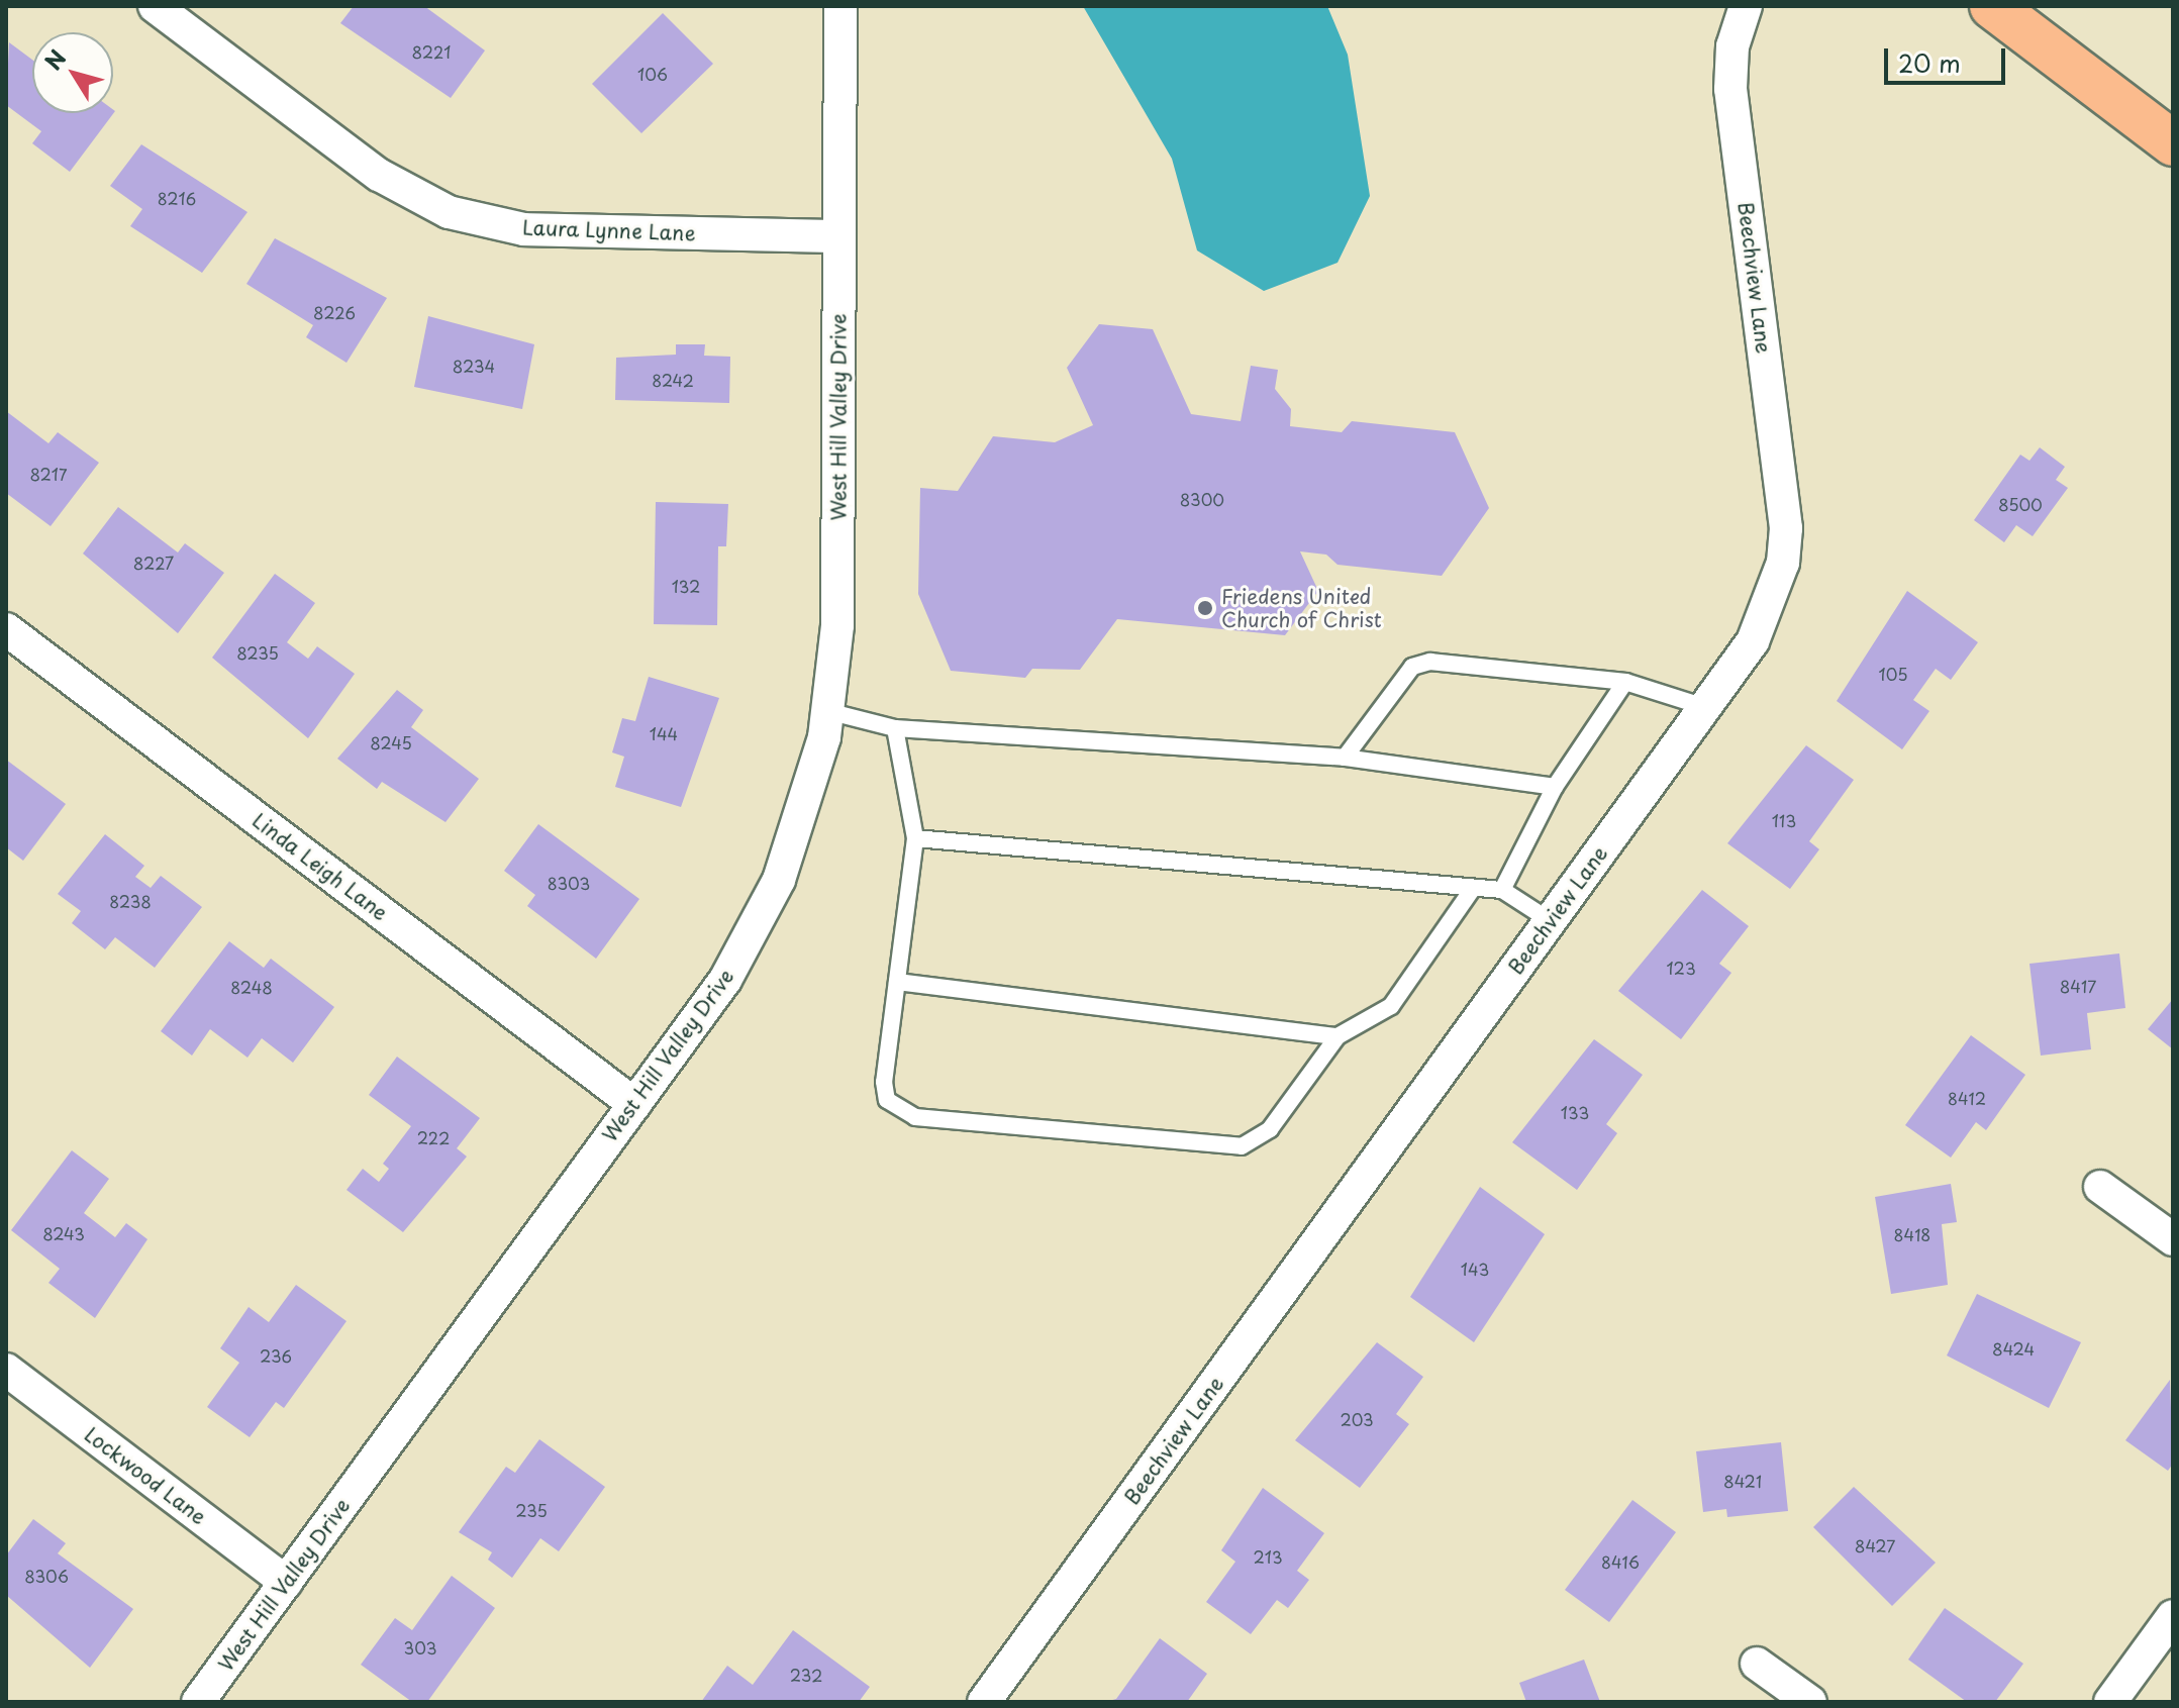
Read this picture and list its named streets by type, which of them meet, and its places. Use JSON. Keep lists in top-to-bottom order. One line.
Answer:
{"streets":{"street":["Laura Lynne Lane","Beechview Lane","West Hill Valley Drive","Linda Leigh Lane","Lockwood Lane"]},"crossings":[["Laura Lynne Lane","West Hill Valley Drive"],["West Hill Valley Drive","Linda Leigh Lane"],["West Hill Valley Drive","Lockwood Lane"]],"places":["Friedens United Church of Christ"],"house_numbers":["8221","106","8216","8226","8234","8242","8217","8300","8500","8227","132","8235","105","144","8245","113","8303","8238","123","8417","8248","8412","133","222","8243","8418","143","8424","236","203","8421","235","8427","213","8416","8306","303","232"],"scale_bar":"20 m","north":"top left"}
